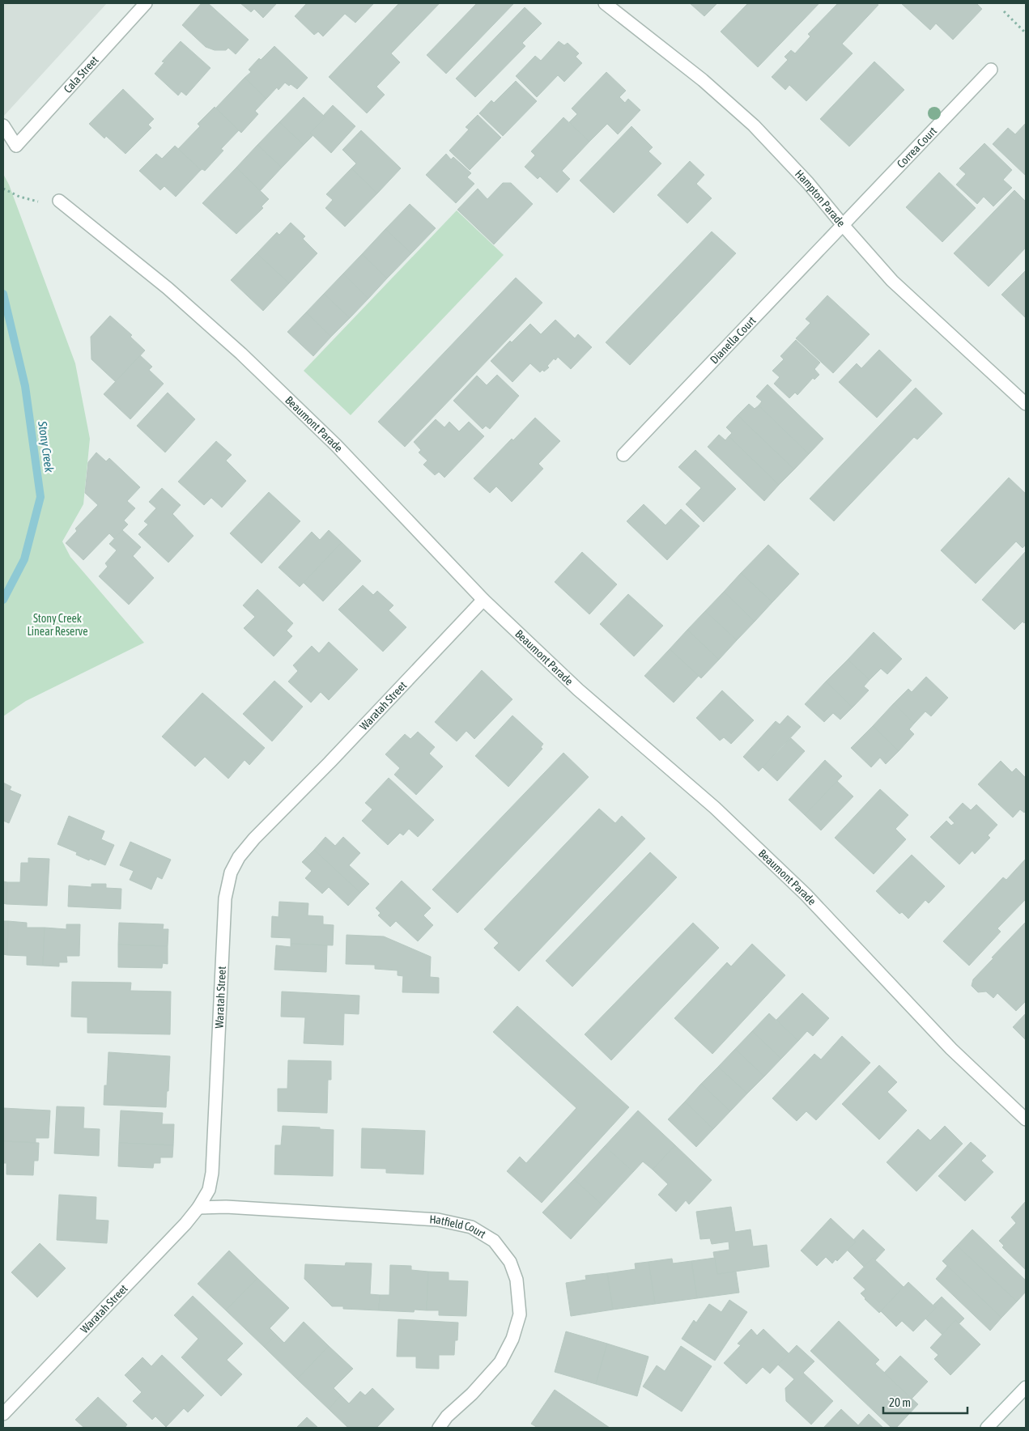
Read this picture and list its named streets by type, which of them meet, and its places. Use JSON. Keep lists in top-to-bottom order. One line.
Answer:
{"streets":{"street":["Cala Street","Correa Court","Hampton Parade","Dianella Court","Beaumont Parade","Waratah Street","Hatfield Court"]},"crossings":[["Correa Court","Hampton Parade"],["Correa Court","Dianella Court"],["Hampton Parade","Dianella Court"],["Beaumont Parade","Waratah Street"],["Waratah Street","Hatfield Court"]],"water":["Stony Creek"],"parks":["Stony Creek Linear Reserve"],"scale_bar":"20 m"}
